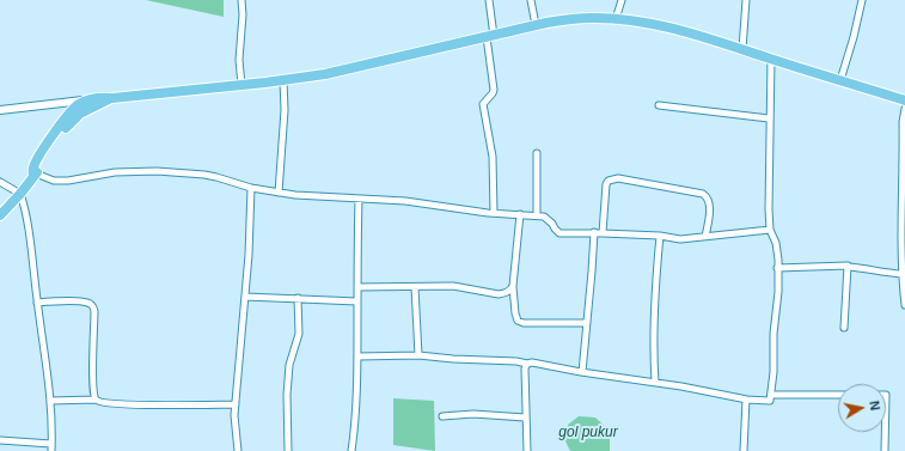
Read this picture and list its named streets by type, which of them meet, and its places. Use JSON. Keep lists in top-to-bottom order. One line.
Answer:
{"water":["gol pukur"],"north":"right"}
